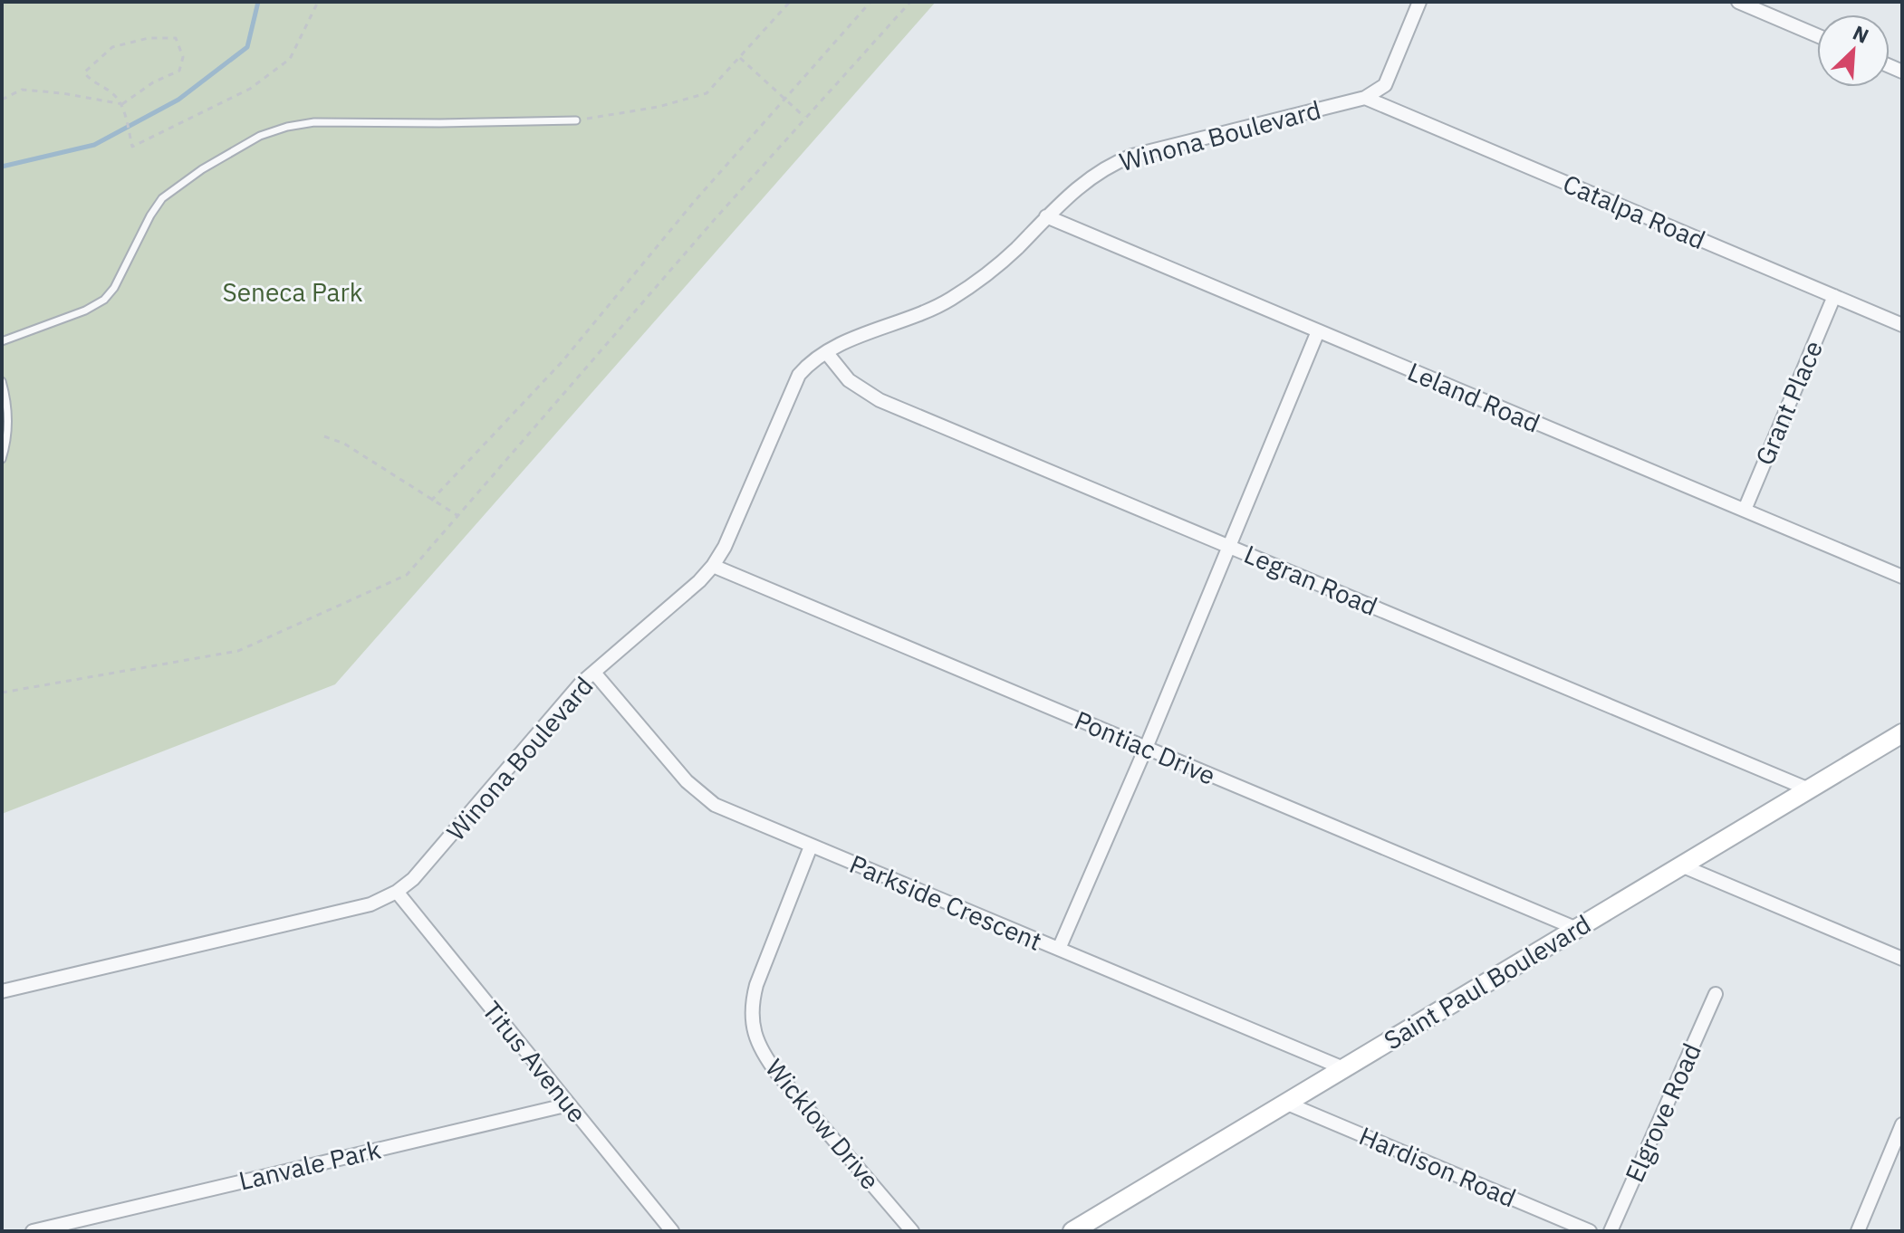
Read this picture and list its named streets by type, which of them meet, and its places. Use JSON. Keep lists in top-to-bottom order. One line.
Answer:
{"streets":{"main road":["Saint Paul Boulevard"],"street":["Winona Boulevard","Catalpa Road","Leland Road","Grant Place","Legran Road","Pontiac Drive","Parkside Crescent","Titus Avenue","Elgrove Road","Wicklow Drive","Lanvale Park","Hardison Road"]},"crossings":[["Winona Boulevard","Catalpa Road"],["Winona Boulevard","Leland Road"],["Winona Boulevard","Legran Road"],["Winona Boulevard","Pontiac Drive"],["Winona Boulevard","Parkside Crescent"],["Winona Boulevard","Titus Avenue"],["Catalpa Road","Grant Place"],["Leland Road","Grant Place"],["Legran Road","Saint Paul Boulevard"],["Pontiac Drive","Saint Paul Boulevard"],["Parkside Crescent","Saint Paul Boulevard"],["Parkside Crescent","Wicklow Drive"],["Saint Paul Boulevard","Hardison Road"],["Titus Avenue","Lanvale Park"]],"parks":["Seneca Park"],"north":"top right"}
